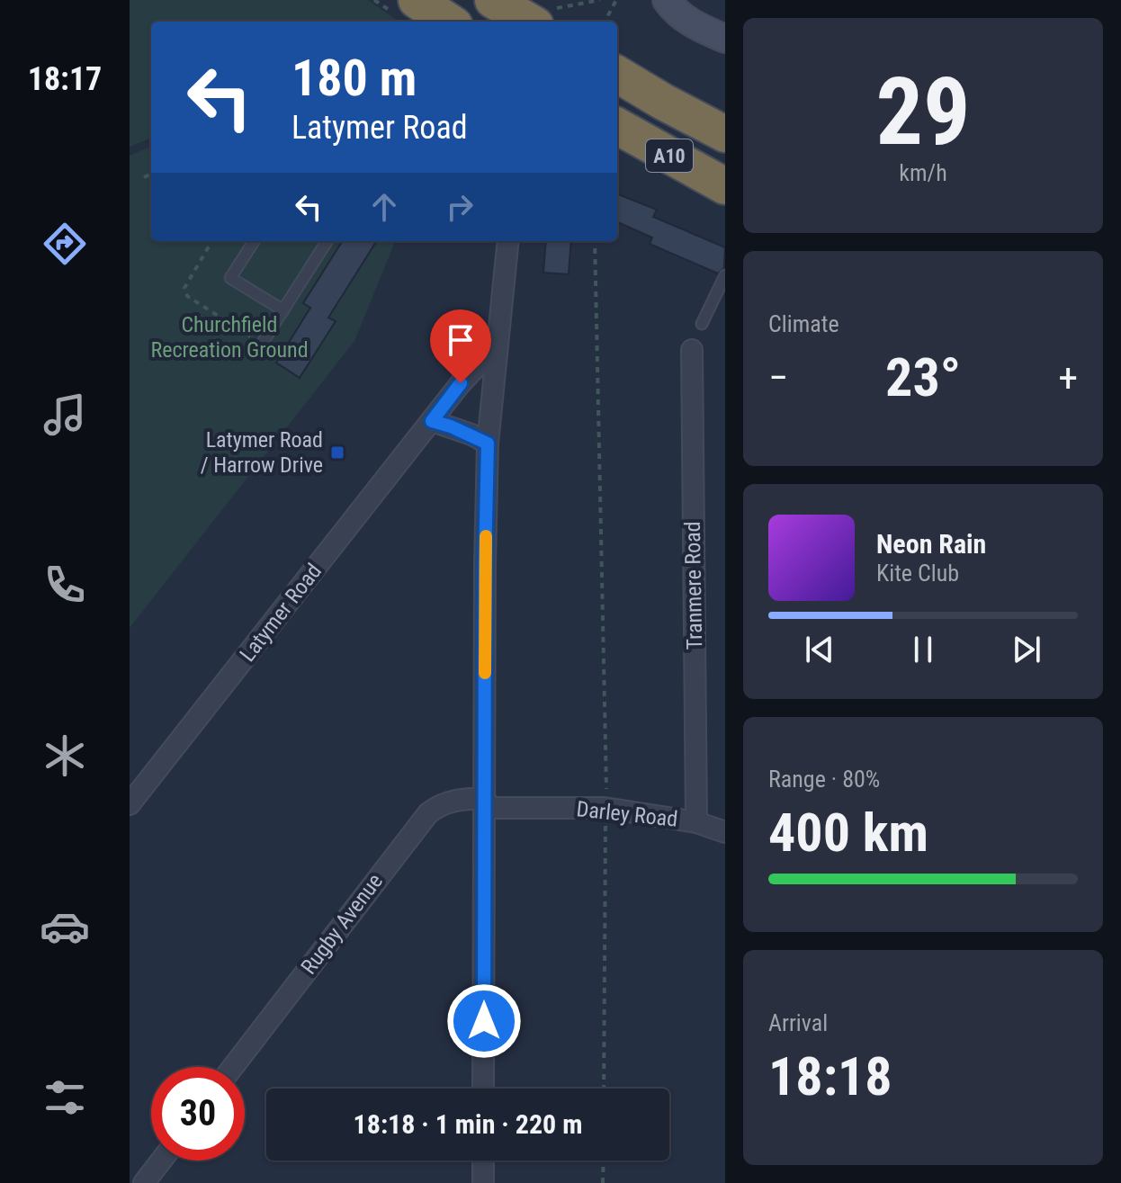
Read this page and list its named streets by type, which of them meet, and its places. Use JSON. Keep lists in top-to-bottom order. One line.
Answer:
{"streets":{"highway":["A10"],"street":["Tranmere Road","Latymer Road","Darley Road","Rugby Avenue"]},"crossings":[["Tranmere Road","Darley Road"],["Darley Road","Rugby Avenue"]],"parks":["Churchfield Recreation Ground"],"places":{"transit":["Latymer Road / Harrow Drive"]},"page":{"tabs":"18:17","tile":[["29","km/h"],"Climate",["Range · 80%","400 km"],["Arrival","18:18"]],"turn":["180 m","Latymer Road"],"heat":["−","23°","+"],"song":["Neon Rain","Kite Club"],"limit":"30","trip":"18:18 · 1 min · 220 m"}}
